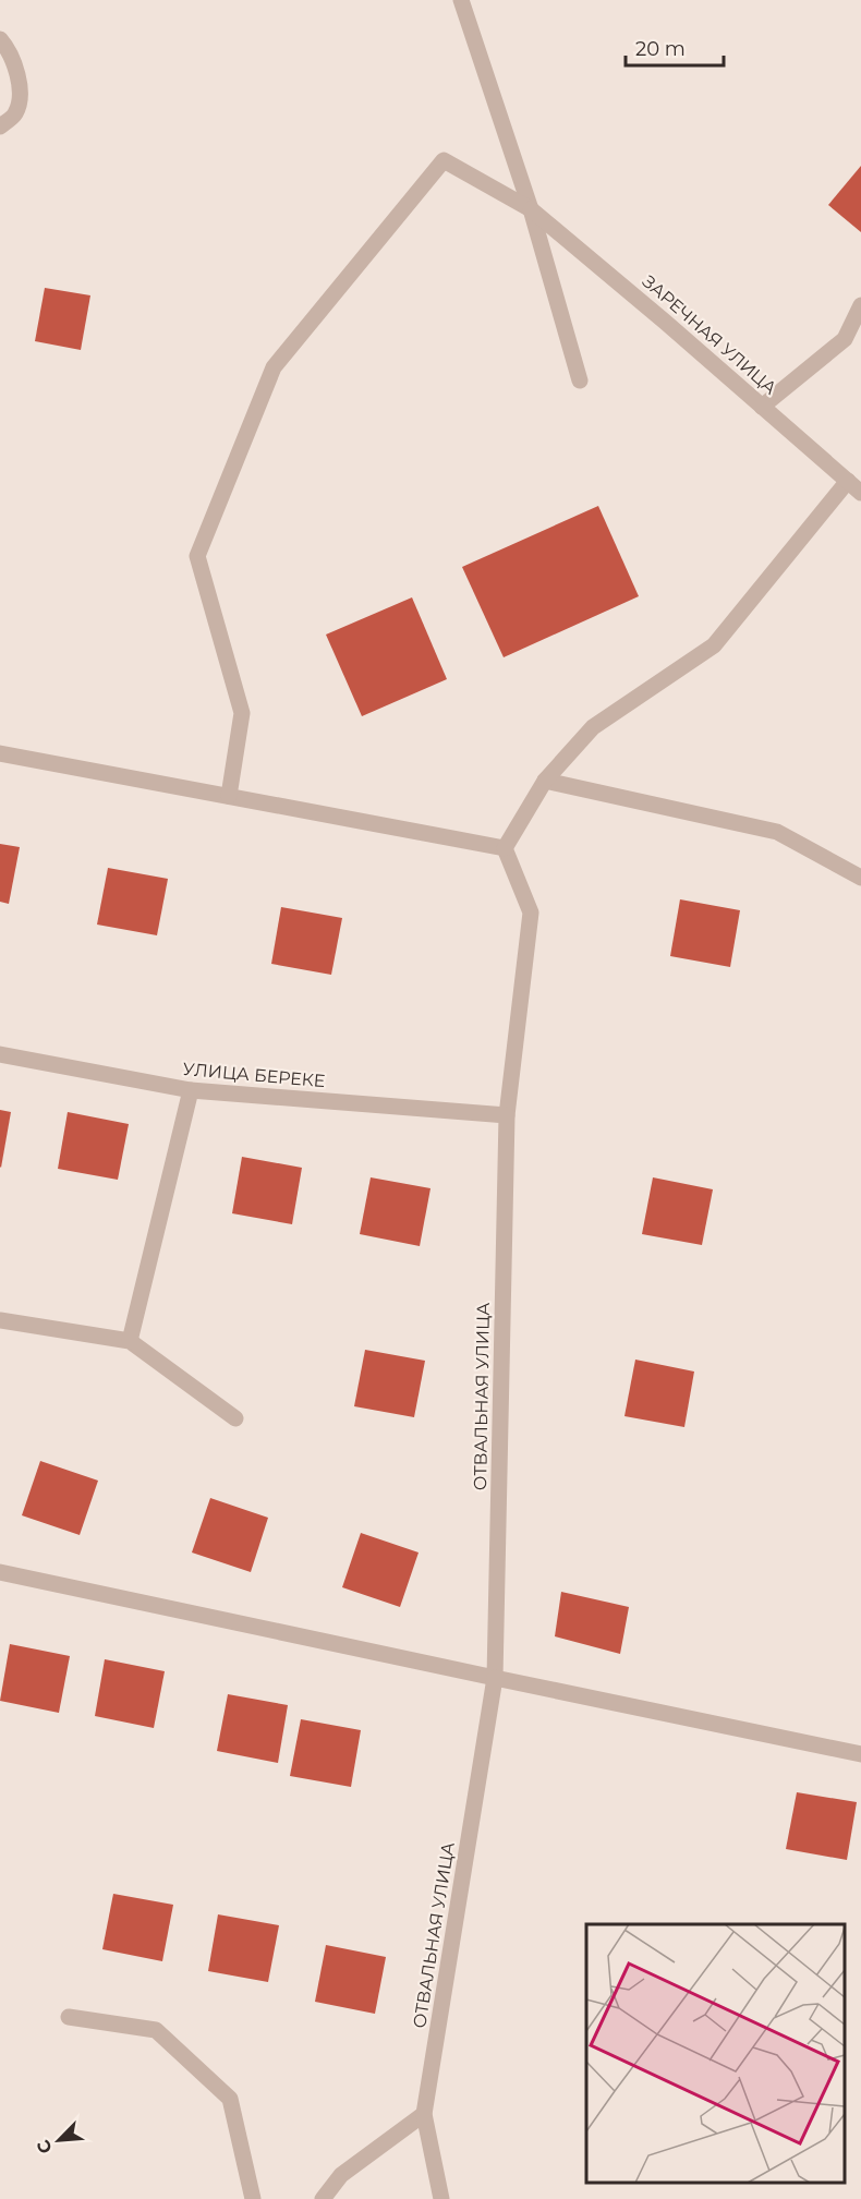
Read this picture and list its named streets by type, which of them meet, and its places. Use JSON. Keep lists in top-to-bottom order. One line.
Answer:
{"streets":{"street":["ЗАРЕЧНАЯ УЛИЦА","УЛИЦА БЕРЕКЕ","ОТВАЛЬНАЯ УЛИЦА"]},"crossings":[["УЛИЦА БЕРЕКЕ","ОТВАЛЬНАЯ УЛИЦА"]],"scale_bar":"20 m","north":"bottom left"}
